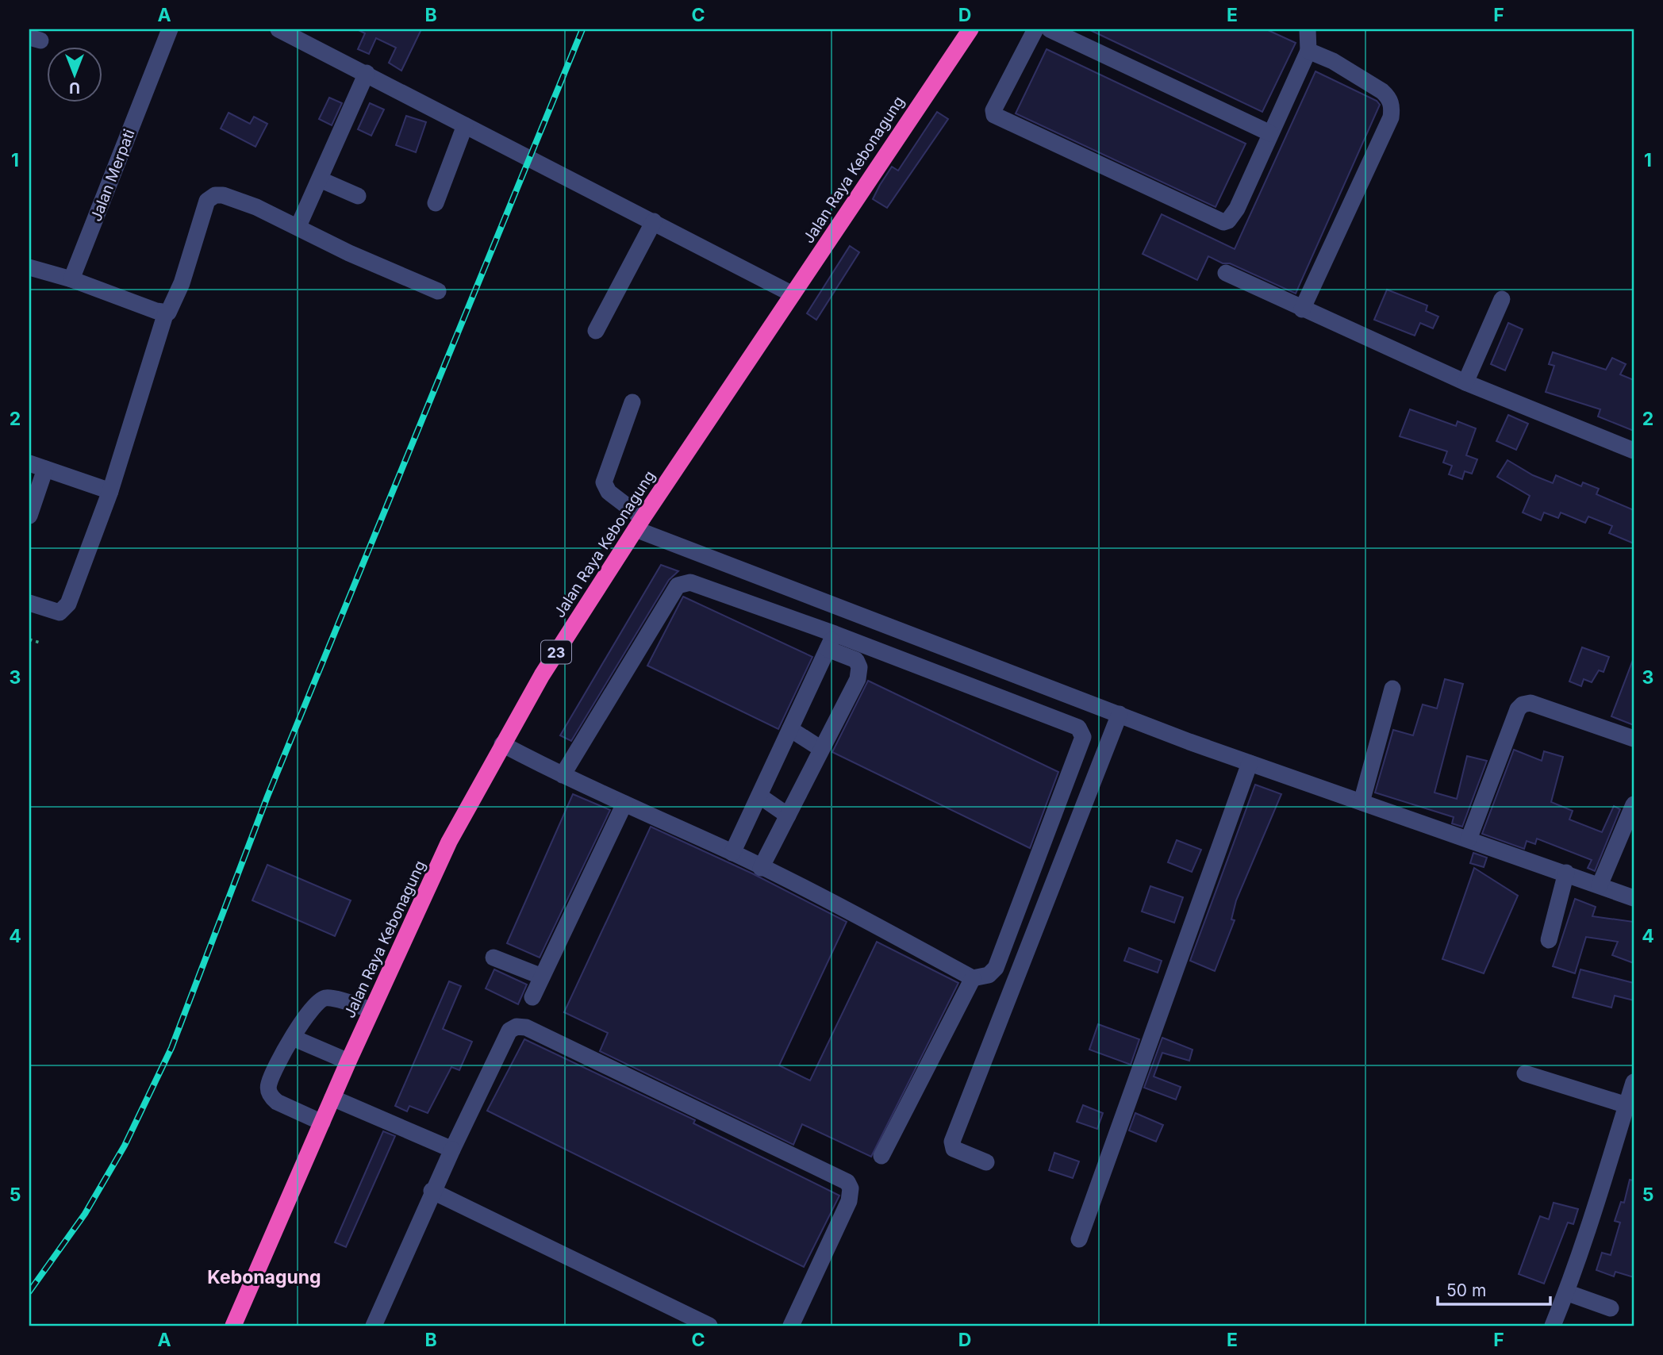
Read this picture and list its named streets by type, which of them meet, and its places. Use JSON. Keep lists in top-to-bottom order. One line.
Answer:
{"streets":{"highway":["Jalan Raya Kebonagung","23"],"street":["Jalan Merpati"]},"districts":["Kebonagung"],"scale_bar":"50 m","north":"bottom","grid":{"columns":["A","B","C","D","E","F"],"rows":["1","2","3","4","5"]}}
